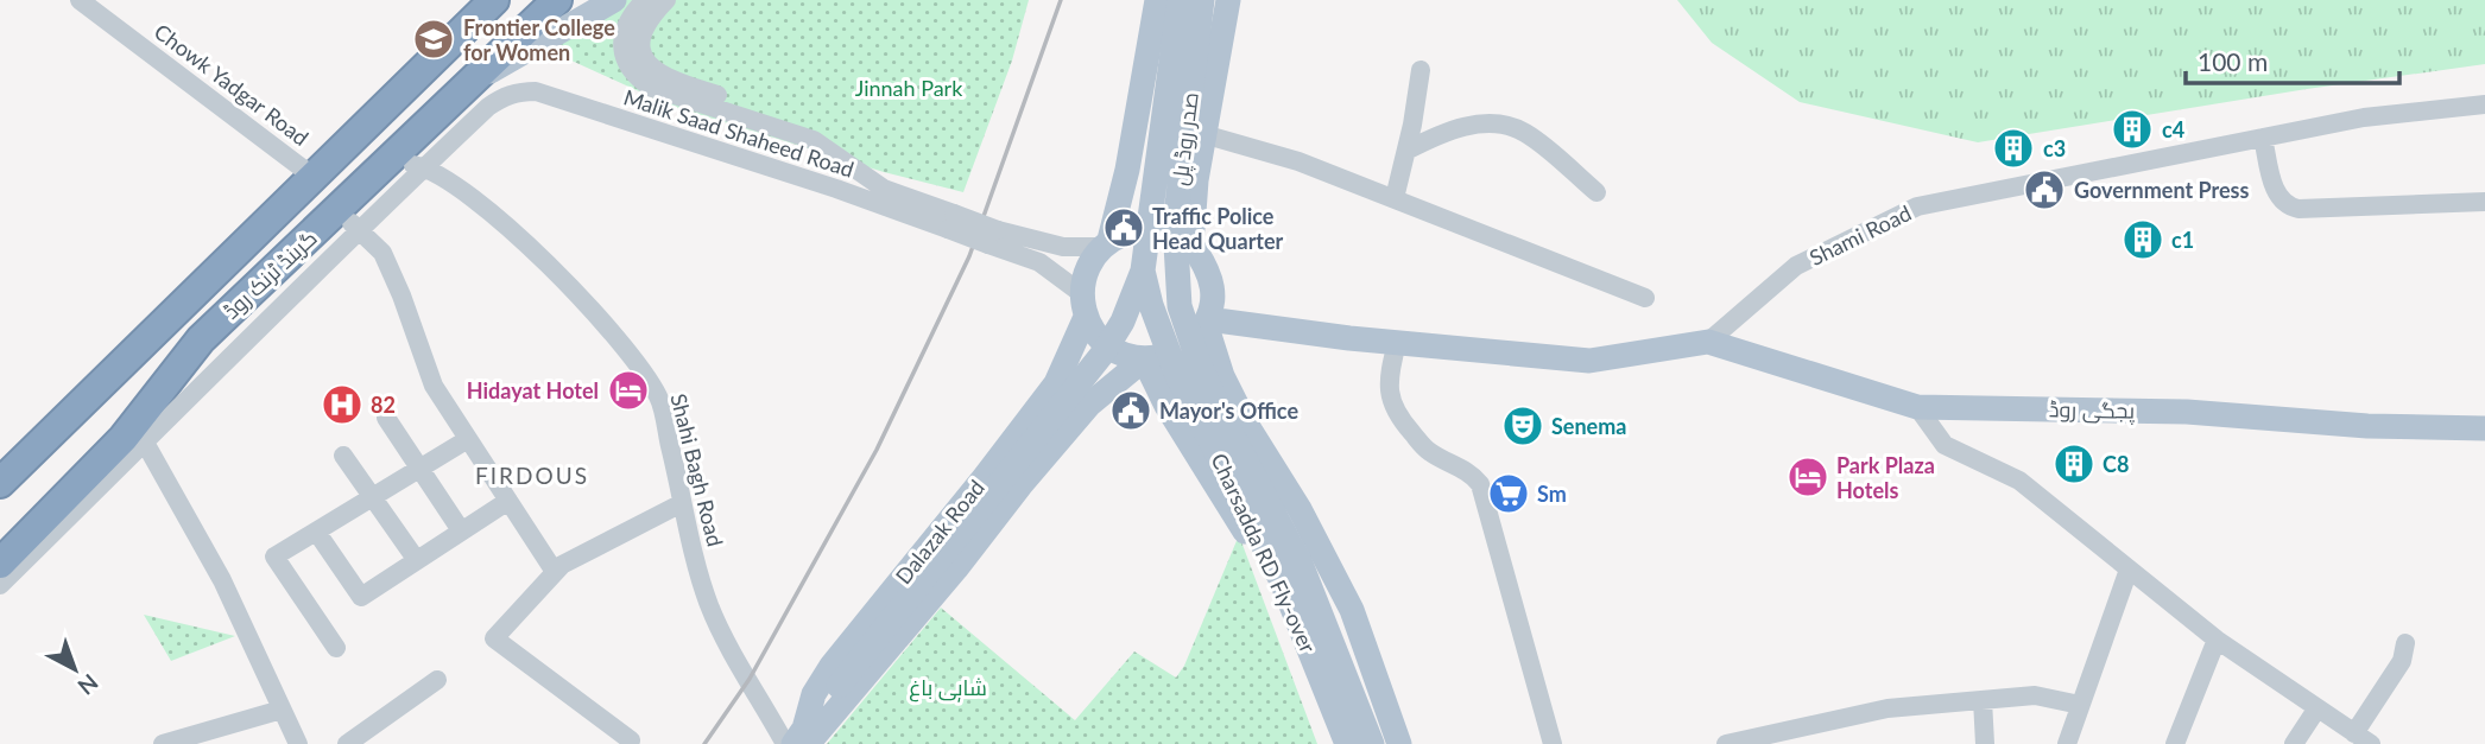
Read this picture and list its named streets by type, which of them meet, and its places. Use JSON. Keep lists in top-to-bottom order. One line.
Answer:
{"streets":{"highway":["گرینڈ ٹرنک روڈ"],"main road":["صدر روڈ پل","پجگی روڈ","Dalazak Road","Charsadda RD Fly-over"],"street":["Chowk Yadgar Road","Malik Saad Shaheed Road","Shami Road","Shahi Bagh Road"]},"crossings":[["Chowk Yadgar Road","گرینڈ ٹرنک روڈ"],["Malik Saad Shaheed Road","Shahi Bagh Road"],["Malik Saad Shaheed Road","Dalazak Road"],["صدر روڈ پل","Charsadda RD Fly-over"],["Shami Road","پجگی روڈ"],["Shahi Bagh Road","Dalazak Road"]],"districts":["FIRDOUS"],"parks":["Jinnah Park","شاہی باغ"],"places":{"school or university":["Frontier College for Women"],"building":["c4","c3","c1","C8"],"public building":["Government Press","Traffic Police Head Quarter","Mayor's Office"],"hotel":["Hidayat Hotel","Park Plaza Hotels"],"hospital":["82"],"theatre":["Senema"],"supermarket":["Sm"]},"scale_bar":"100 m","north":"bottom right"}
